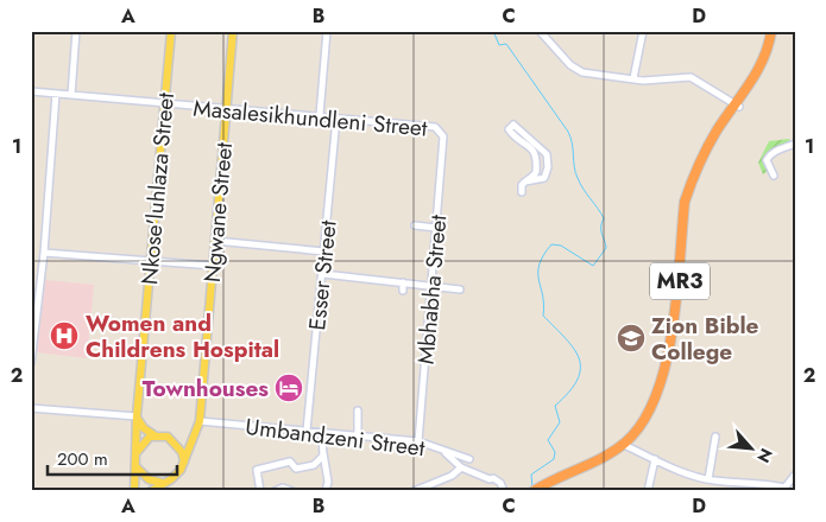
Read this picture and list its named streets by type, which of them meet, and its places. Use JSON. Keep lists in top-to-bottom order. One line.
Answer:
{"streets":{"highway":["MR3"],"main road":["Nkose'luhlaza Street","Ngwane Street"],"street":["Masalesikhundleni Street","Esser Street","Mbhabha Street","Umbandzeni Street"]},"crossings":[["Masalesikhundleni Street","Nkose'luhlaza Street"],["Masalesikhundleni Street","Ngwane Street"],["Masalesikhundleni Street","Esser Street"],["Masalesikhundleni Street","Mbhabha Street"],["Nkose'luhlaza Street","Ngwane Street"],["Ngwane Street","Umbandzeni Street"],["Esser Street","Umbandzeni Street"],["Mbhabha Street","Umbandzeni Street"]],"places":{"hospital":["Women and Childrens Hospital"],"school or university":["Zion Bible College"],"hotel":["Townhouses"]},"scale_bar":"200 m","north":"bottom right","grid":{"columns":["A","B","C","D"],"rows":["1","2"]}}
